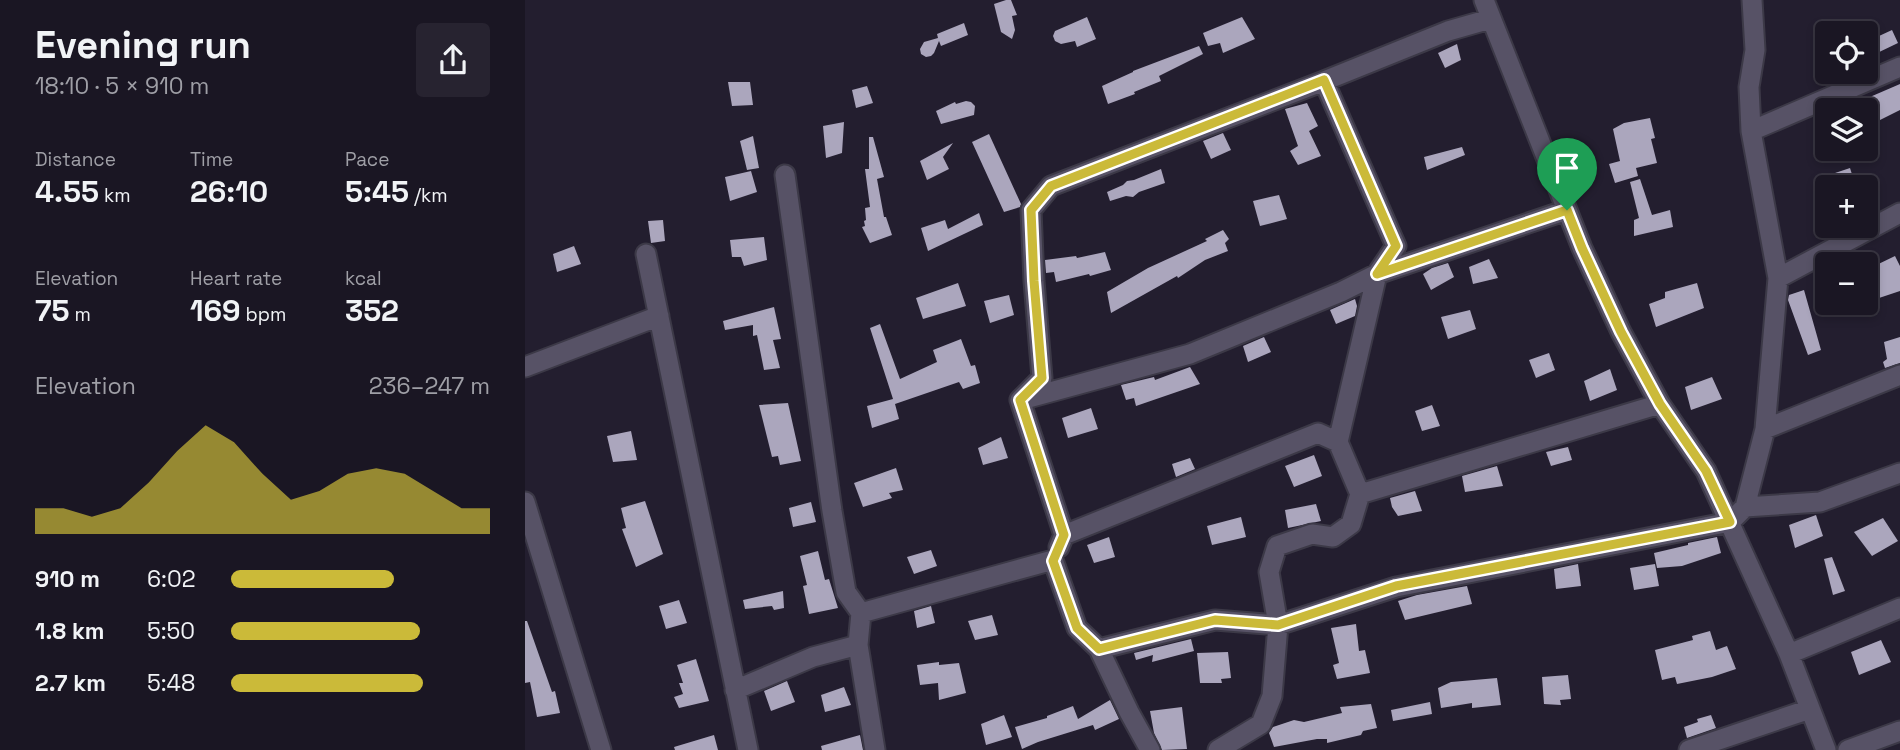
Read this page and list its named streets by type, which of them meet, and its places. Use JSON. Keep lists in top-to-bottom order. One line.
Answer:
{"page":{"heading":["Evening run","18:10 · 5 × 910 m"],"map_buttons":["+","−"],"stats":[["Distance","4.55 km"],["Time","26:10"],["Pace","5:45 /km"],["Elevation","75 m"],["Heart rate","169 bpm"],["kcal","352"]],"chart":["Elevation","236–247 m"],"list":[{"name":"910 m","note":"6:02"},{"name":"1.8 km","note":"5:50"},{"name":"2.7 km","note":"5:48"}]}}
